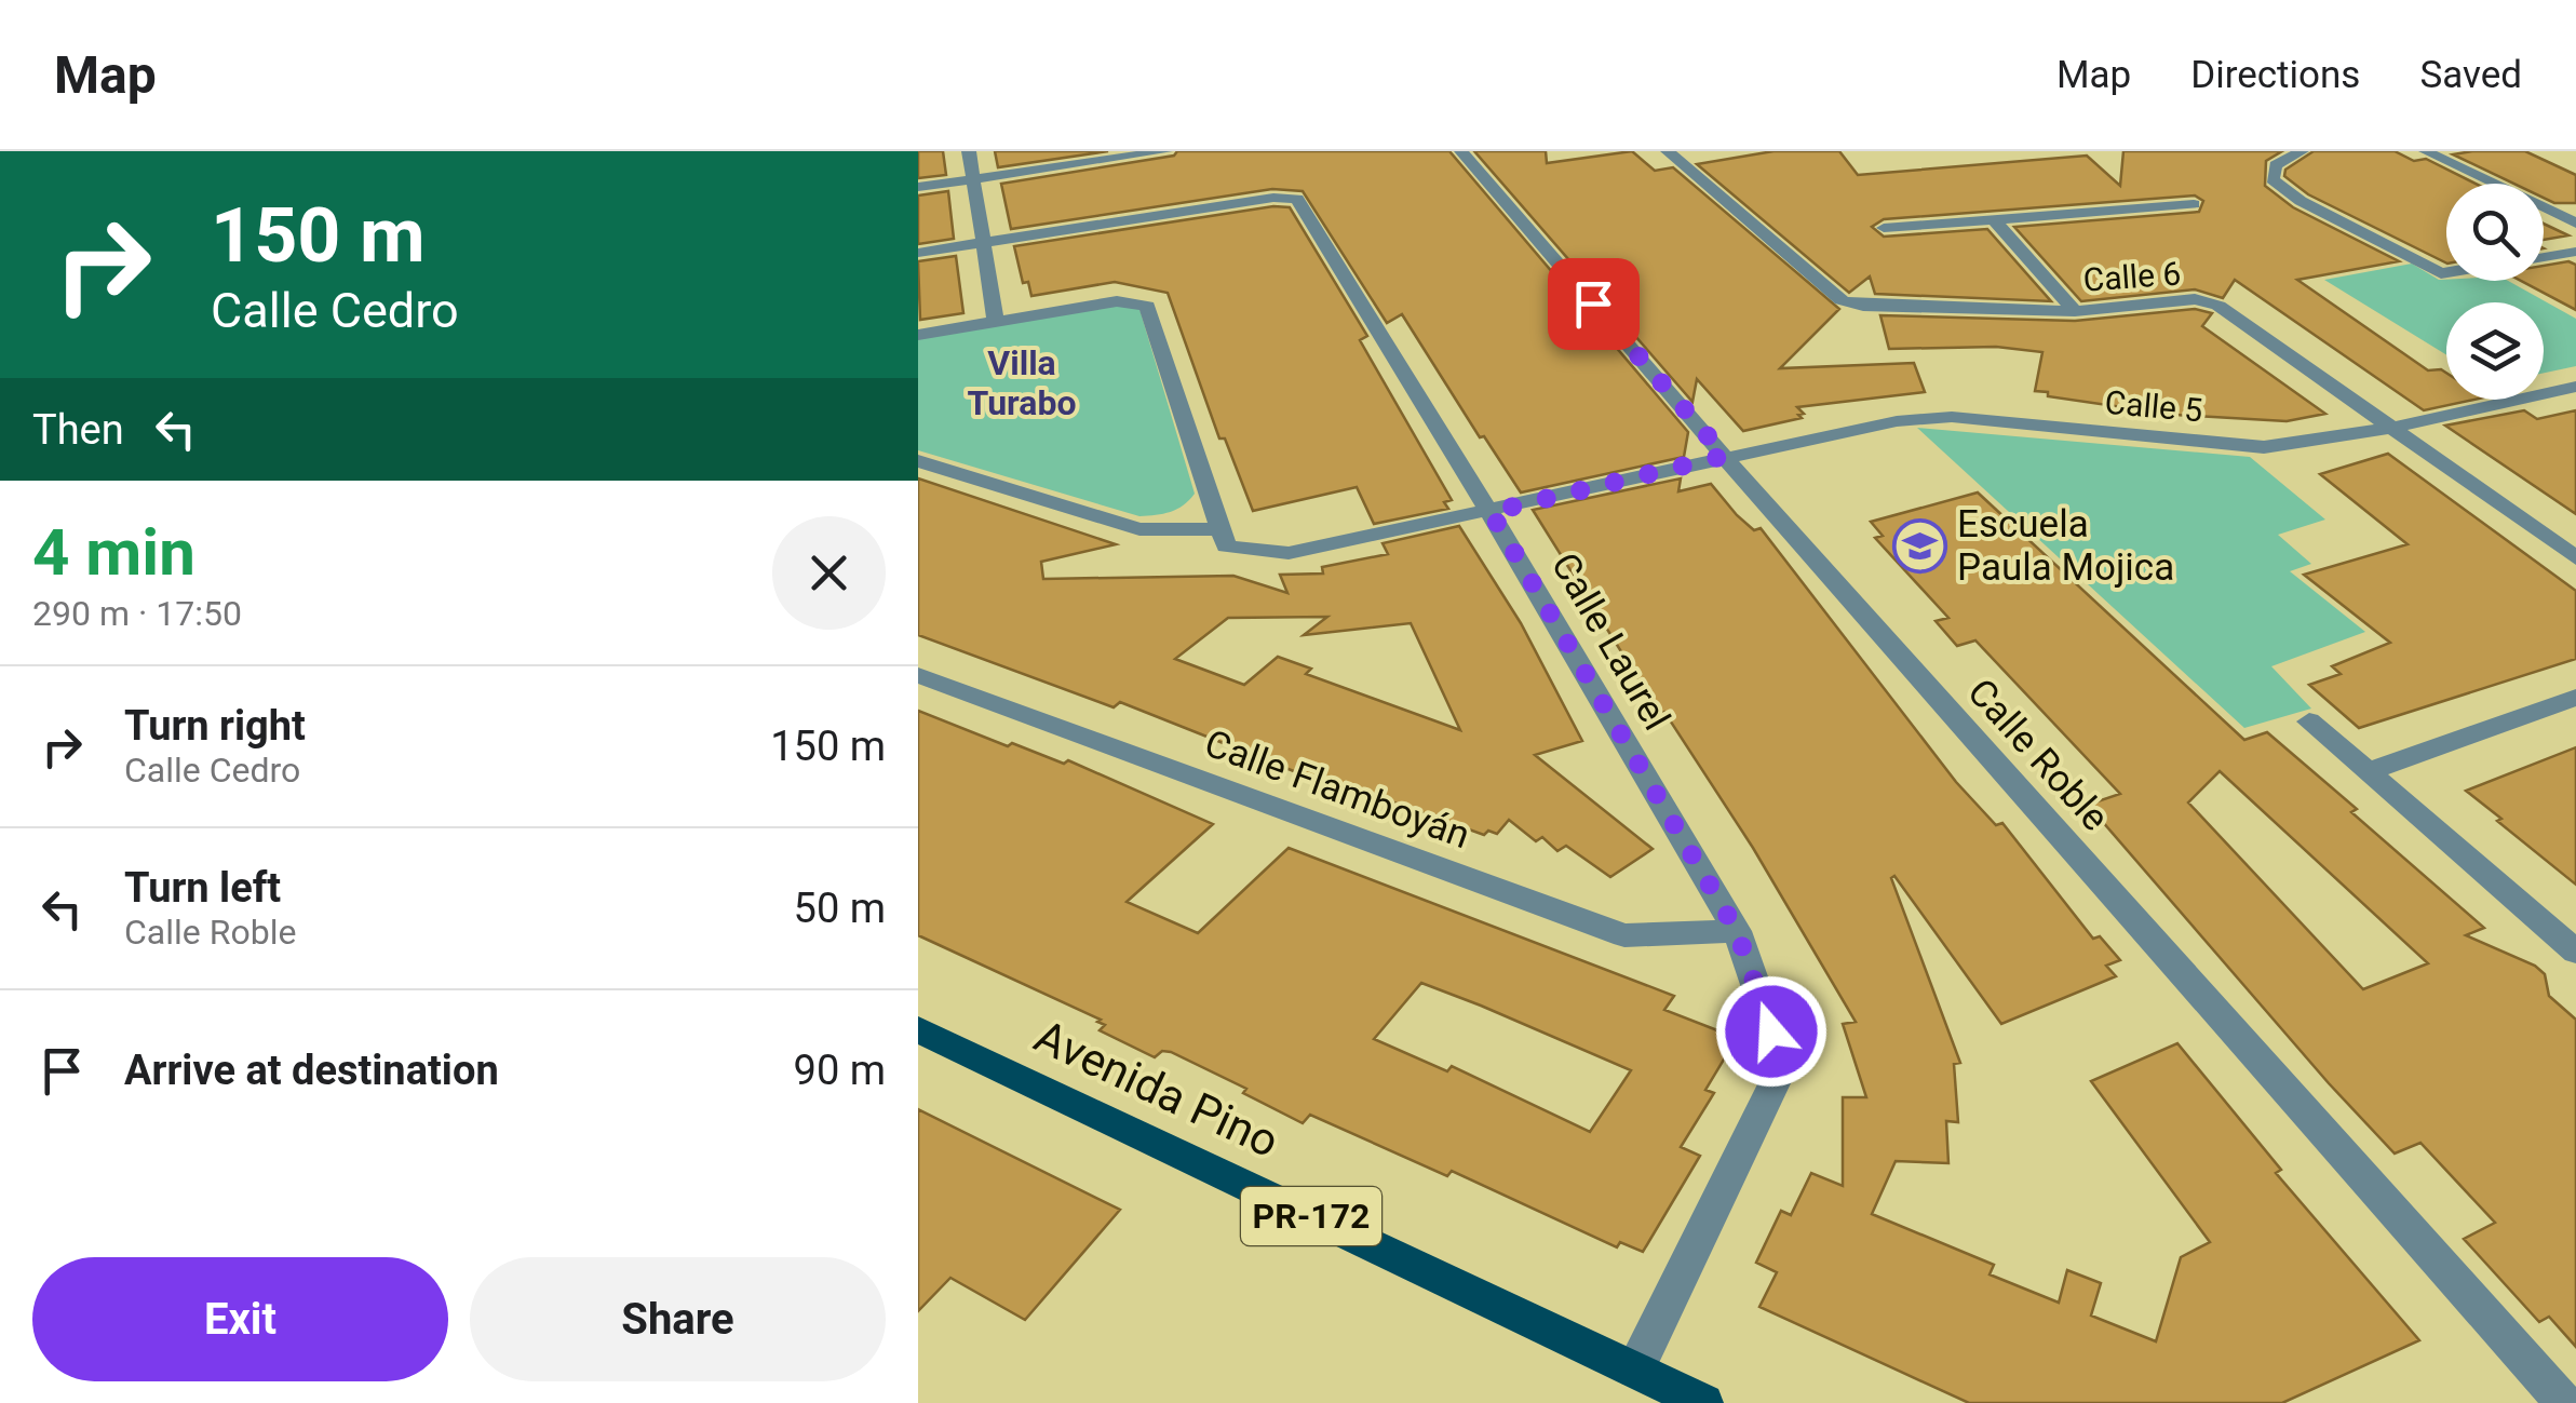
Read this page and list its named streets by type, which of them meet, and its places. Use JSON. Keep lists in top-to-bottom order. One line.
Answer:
{"streets":{"main road":["Avenida Pino","PR-172"],"street":["Calle 6","Calle 5","Calle Laurel","Calle Roble","Calle Flamboyán"]},"crossings":[["Calle 6","Calle 5"],["Calle 5","Calle Laurel"],["Calle 5","Calle Roble"],["Calle Laurel","Calle Flamboyán"],["Calle Laurel","Avenida Pino"]],"districts":["Villa Turabo"],"places":{"school or university":["Escuela Paula Mojica"]},"page":{"header":"Map","nav":["Map","Directions","Saved"],"turn":["150 m","Calle Cedro"],"then":"Then","heading":["4 min","290 m · 17:50"],"list":[{"name":"Turn right","note":"Calle Cedro","value":"150 m"},{"name":"Turn left","note":"Calle Roble","value":"50 m"},{"name":"Arrive at destination","value":"90 m"}],"buttons":["Exit","Share"]}}
